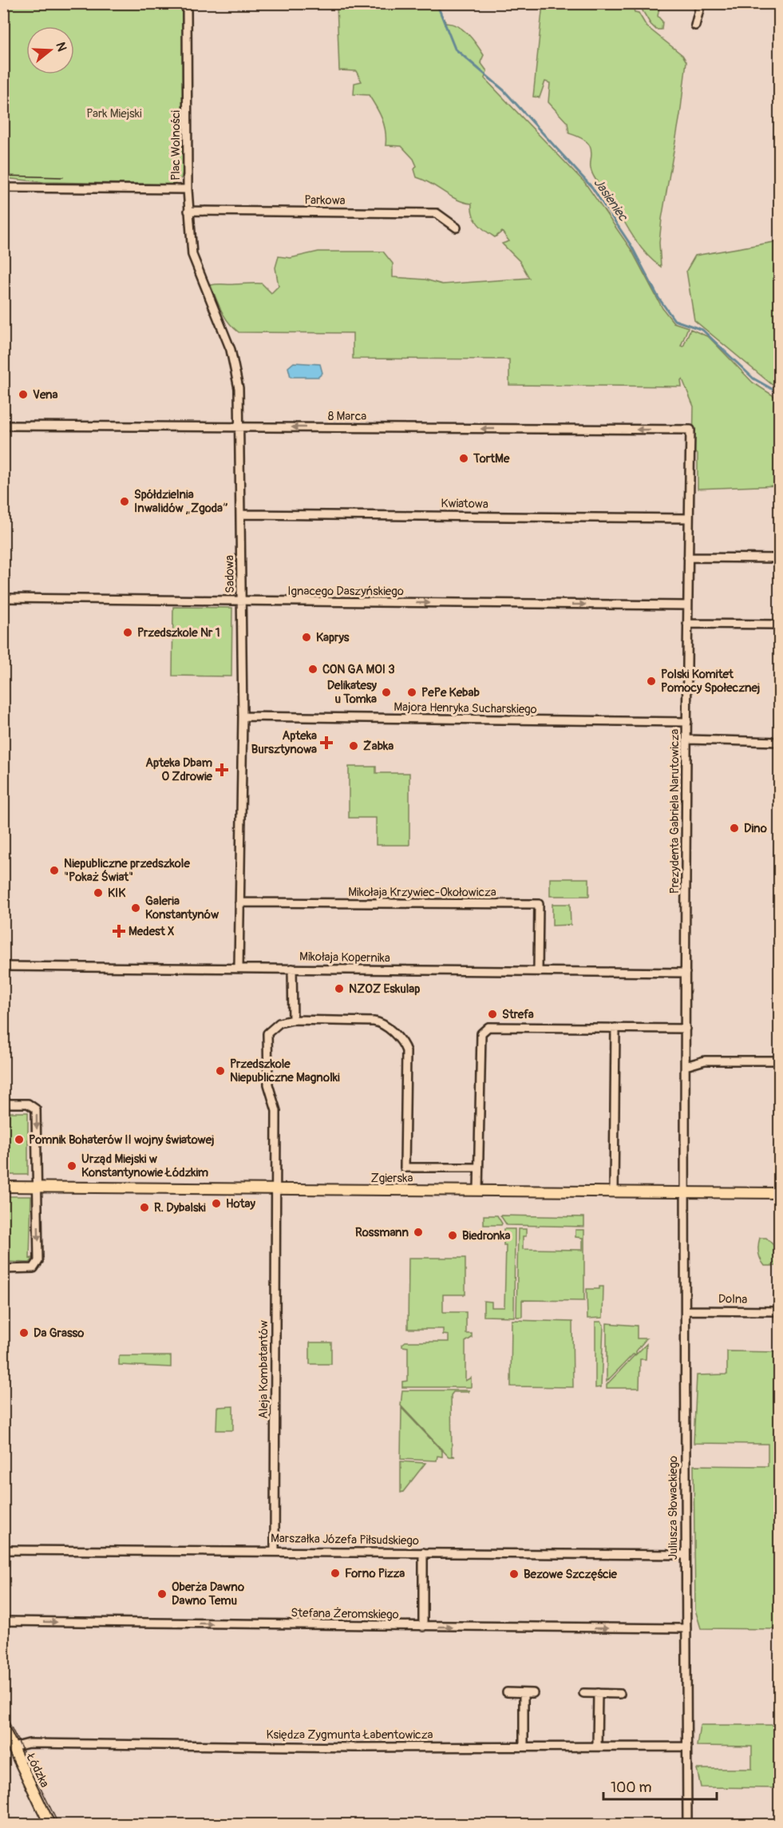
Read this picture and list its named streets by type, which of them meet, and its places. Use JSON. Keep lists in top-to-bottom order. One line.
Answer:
{"streets":{"main road":["Zgierska","Łódzka"],"street":["Plac Wolności","Parkowa","8 Marca","Kwiatowa","Sadowa","Ignacego Daszyńskiego","Majora Henryka Sucharskiego","Prezydenta Gabriela Narutowicza","Mikołaja Krzywiec-Okołowicza","Mikołaja Kopernika","Dolna","Aleja Kombatantów","Juliusza Słowackiego","Marszałka Józefa Piłsudskiego","Stefana Żeromskiego","Księdza Zygmunta Łabentowicza"]},"crossings":[["Plac Wolności","Sadowa"],["Parkowa","Sadowa"],["8 Marca","Sadowa"],["8 Marca","Prezydenta Gabriela Narutowicza"],["Kwiatowa","Sadowa"],["Kwiatowa","Prezydenta Gabriela Narutowicza"],["Sadowa","Ignacego Daszyńskiego"],["Sadowa","Majora Henryka Sucharskiego"],["Sadowa","Mikołaja Krzywiec-Okołowicza"],["Sadowa","Mikołaja Kopernika"],["Ignacego Daszyńskiego","Prezydenta Gabriela Narutowicza"],["Majora Henryka Sucharskiego","Prezydenta Gabriela Narutowicza"],["Prezydenta Gabriela Narutowicza","Mikołaja Kopernika"],["Prezydenta Gabriela Narutowicza","Zgierska"],["Prezydenta Gabriela Narutowicza","Juliusza Słowackiego"],["Mikołaja Krzywiec-Okołowicza","Mikołaja Kopernika"],["Zgierska","Aleja Kombatantów"],["Zgierska","Juliusza Słowackiego"],["Dolna","Juliusza Słowackiego"],["Aleja Kombatantów","Marszałka Józefa Piłsudskiego"],["Juliusza Słowackiego","Marszałka Józefa Piłsudskiego"],["Juliusza Słowackiego","Stefana Żeromskiego"],["Juliusza Słowackiego","Księdza Zygmunta Łabentowicza"],["Księdza Zygmunta Łabentowicza","Łódzka"]],"one_way":["8 Marca","Ignacego Daszyńskiego","Stefana Żeromskiego"],"water":["Jasieniec"],"parks":["Park Miejski"],"places":{"other":["Vena","TortMe","Spółdzielnia Inwalidów „Zgoda”","Przedszkole Nr 1","Kaprys","CON GA MOI 3","Polski Komitet Pomocy Społecznej","Delikatesy u Tomka","PePe Kebab","Żabka","Dino","Niepubliczne przedszkole \"Pokaż Świat\"","KIK","Galeria Konstantynów","NZOZ Eskulap","Strefa","Przedszkole Niepubliczne Magnolki","Pomnik Bohaterów II wojny światowej","Urząd Miejski w Konstantynowie Łódzkim","Hotay","R. Dybalski","Rossmann","Biedronka","Da Grasso","Forno Pizza","Bezowe Szczęście","Oberża Dawno Dawno Temu"],"health":["Apteka Bursztynowa","Apteka Dbam O Zdrowie","Medest X"]},"scale_bar":"100 m","north":"right"}
